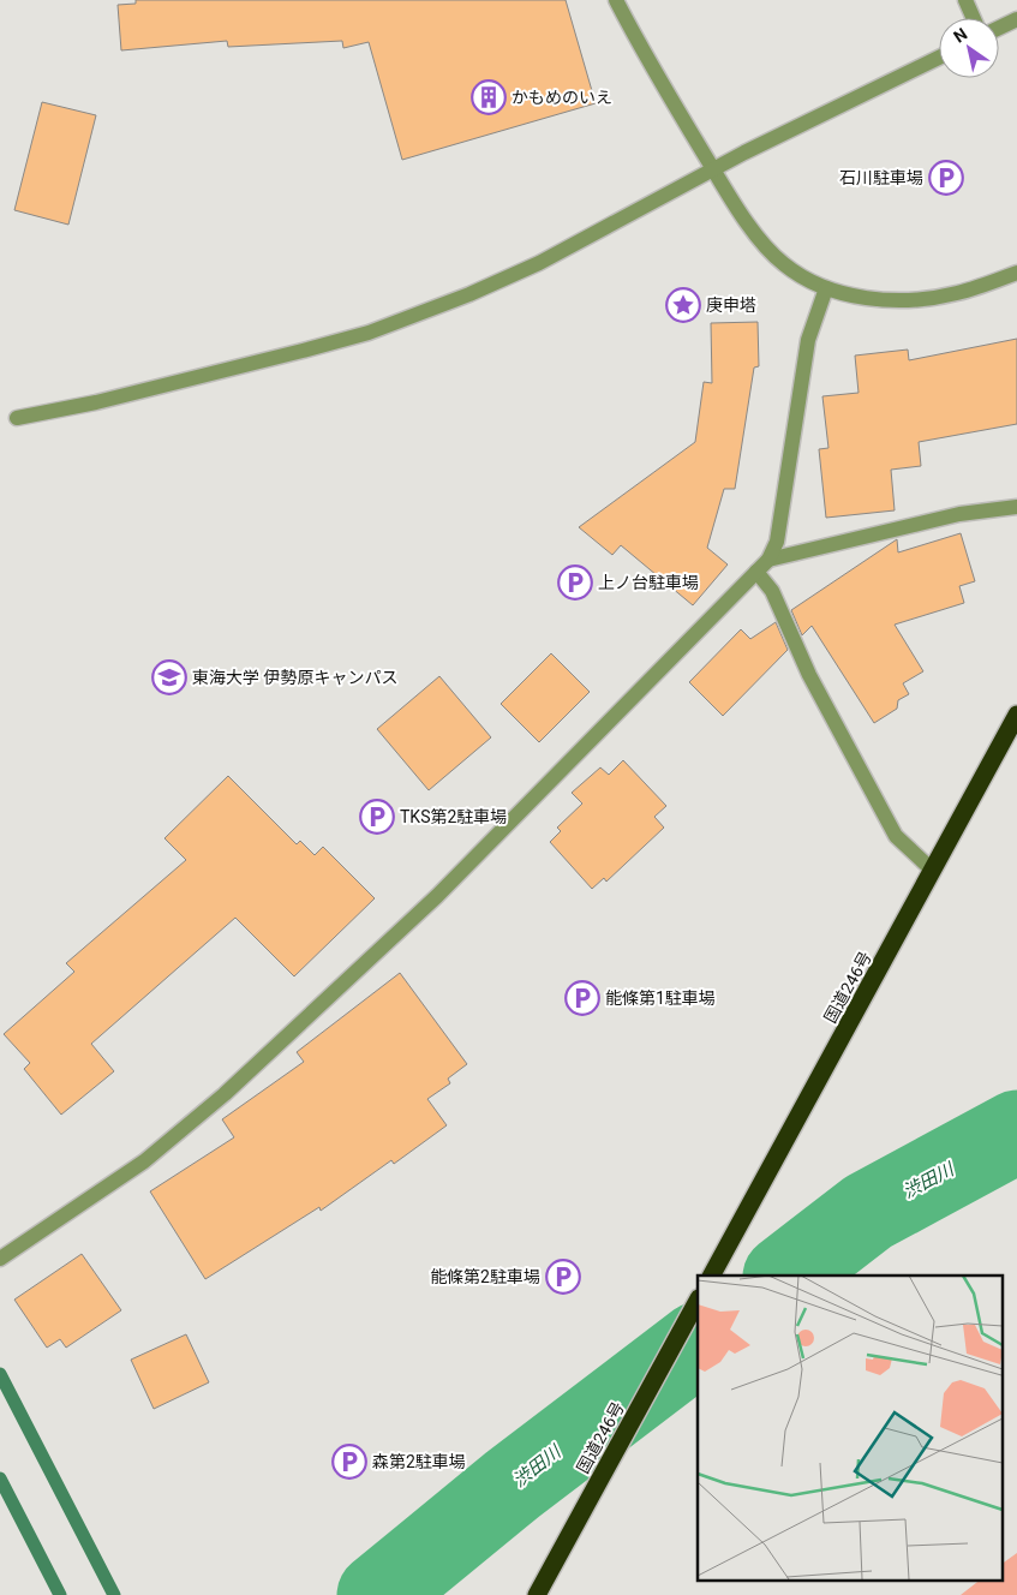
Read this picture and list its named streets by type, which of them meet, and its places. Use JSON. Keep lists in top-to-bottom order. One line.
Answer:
{"streets":{"highway":["国道246号"]},"water":["渋田川"],"places":{"building":["かもめのいえ"],"parking":["石川駐車場","上ノ台駐車場","TKS第2駐車場","能條第1駐車場","能條第2駐車場","森第2駐車場"],"place":["庚申塔"],"school or university":["東海大学 伊勢原キャンパス"]},"north":"top left"}
